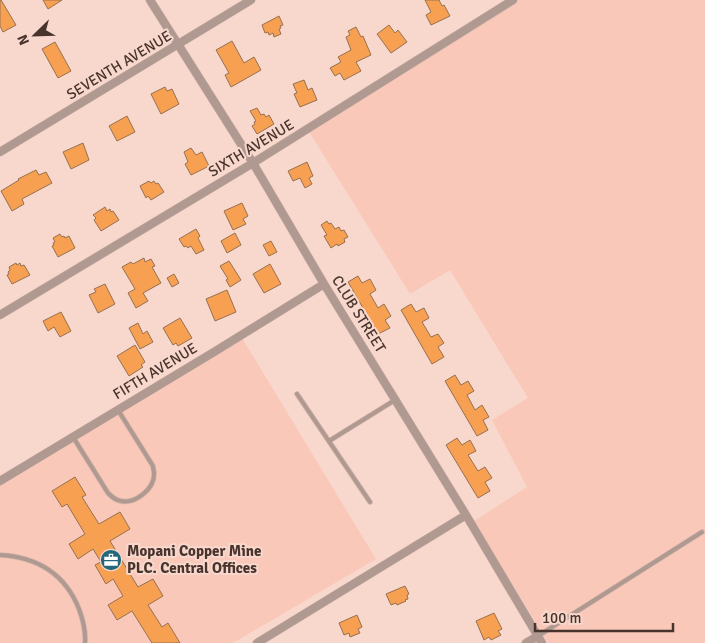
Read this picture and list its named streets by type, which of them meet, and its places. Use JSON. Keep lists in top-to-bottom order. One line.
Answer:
{"streets":{"street":["SEVENTH AVENUE","SIXTH AVENUE","CLUB STREET","FIFTH AVENUE"]},"crossings":[["SEVENTH AVENUE","CLUB STREET"],["SIXTH AVENUE","CLUB STREET"],["CLUB STREET","FIFTH AVENUE"]],"places":{"office":["Mopani Copper Mine PLC. Central Offices"]},"scale_bar":"100 m","north":"bottom left"}
